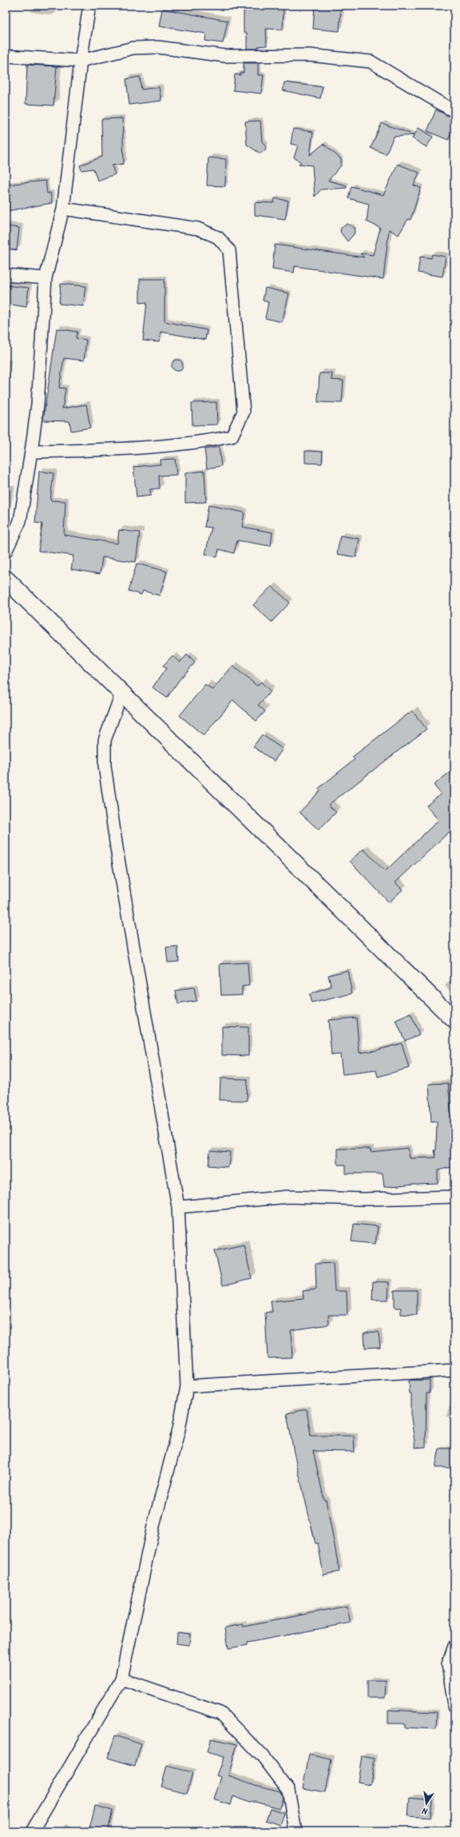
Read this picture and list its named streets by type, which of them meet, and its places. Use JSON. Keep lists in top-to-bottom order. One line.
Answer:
{"north":"bottom"}
